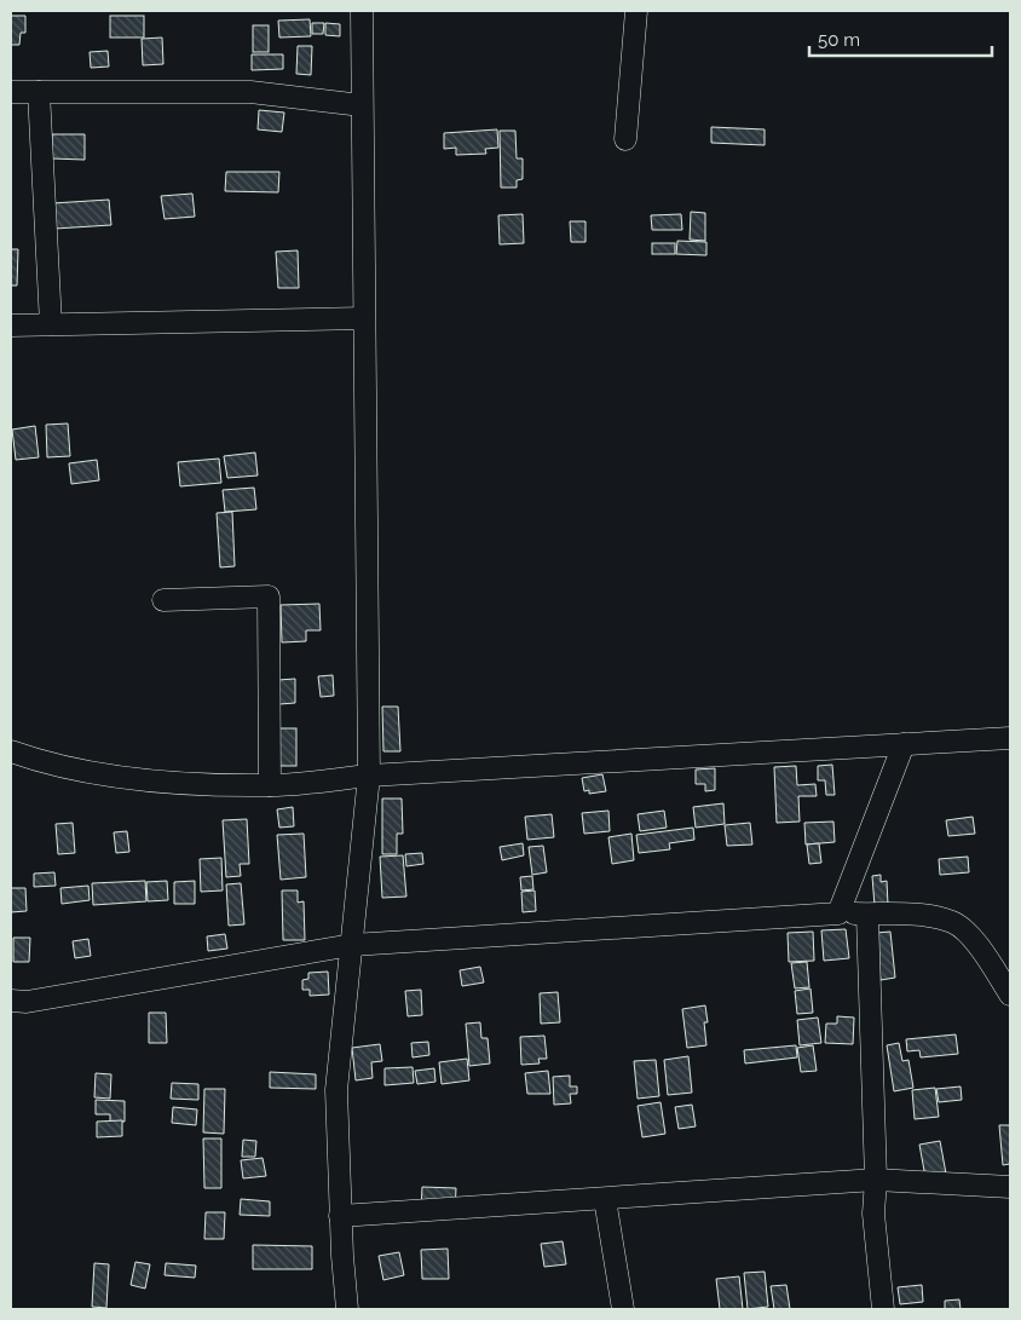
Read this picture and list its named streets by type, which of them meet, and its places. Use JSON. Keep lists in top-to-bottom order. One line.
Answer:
{"scale_bar":"50 m"}
